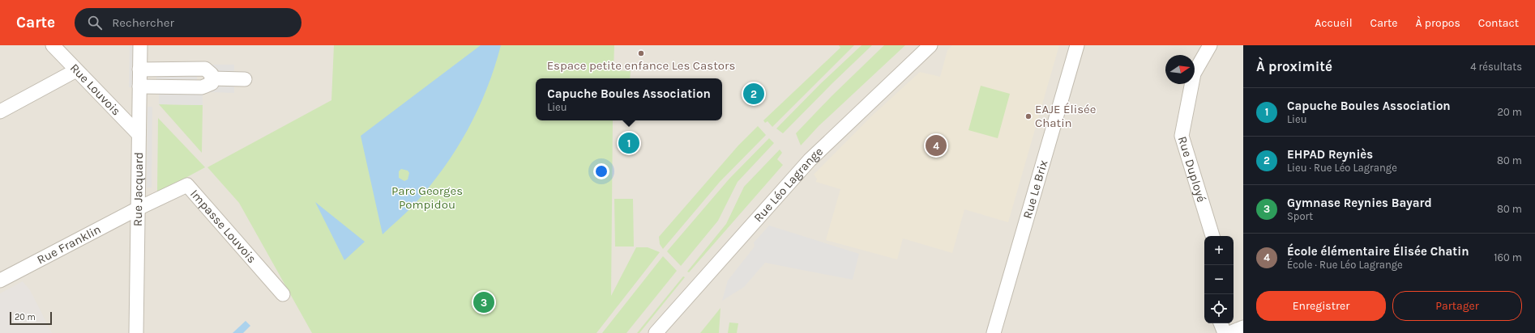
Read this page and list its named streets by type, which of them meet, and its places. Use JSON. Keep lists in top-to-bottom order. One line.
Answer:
{"streets":{"street":["Rue Louvois","Rue Duployé","Rue Léo Lagrange","Rue Jacquard","Rue Le Brix","Impasse Louvois","Rue Franklin"]},"crossings":[["Rue Louvois","Rue Jacquard"],["Rue Jacquard","Impasse Louvois"],["Rue Jacquard","Rue Franklin"],["Impasse Louvois","Rue Franklin"]],"parks":["Parc Georges Pompidou"],"places":["Espace petite enfance Les Castors","EAJE Élisée Chatin"],"scale_bar":"20 m","north":"right","page":{"header":"Carte","search":"Rechercher","nav":["Accueil","Carte","À propos","Contact"],"heading":["À proximité","4 résultats"],"popup":["Capuche Boules Association","Lieu"],"pins":["2","1","4","3"],"list":[{"mark":"1","name":"Capuche Boules Association","note":"Lieu","value":"20 m"},{"mark":"2","name":"EHPAD Reyniès","note":"Lieu · Rue Léo Lagrange","value":"80 m"},{"mark":"3","name":"Gymnase Reynies Bayard","note":"Sport","value":"80 m"},{"mark":"4","name":"École élémentaire Élisée Chatin","note":"École · Rue Léo Lagrange","value":"160 m"}],"map_buttons":["+","−"],"buttons":["Enregistrer","Partager"],"scale":"20 m"}}
